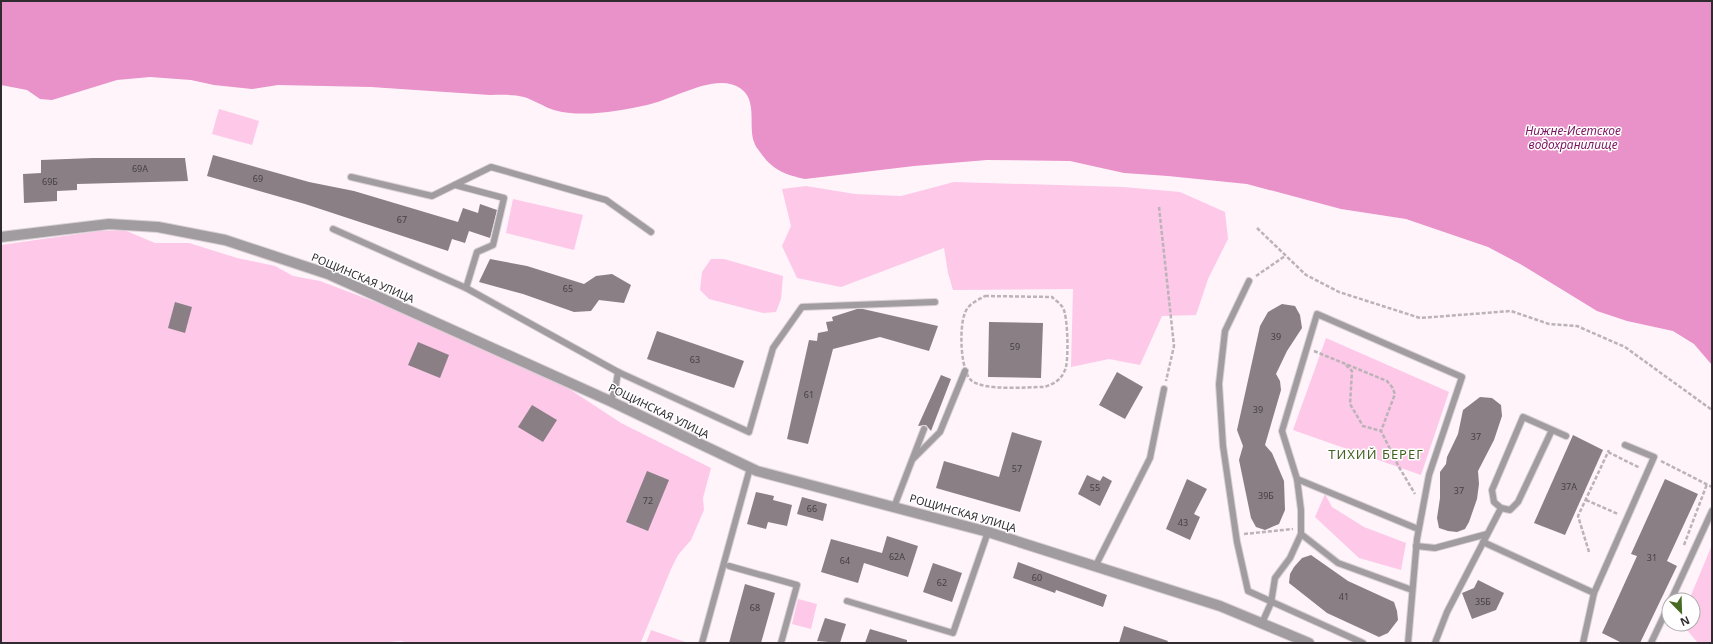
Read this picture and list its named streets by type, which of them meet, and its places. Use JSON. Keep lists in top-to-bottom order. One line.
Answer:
{"streets":{"street":["РОЩИНСКАЯ УЛИЦА"]},"districts":["ТИХИЙ БЕРЕГ"],"water":["Нижне-Исетское водохранилище"],"house_numbers":["69А","69","69Б","67","65","39","59","63","61","39","37","57","37А","55","37","39Б","72","66","43","62А","31","64","60","62","41","35Б","68"],"north":"bottom right"}
